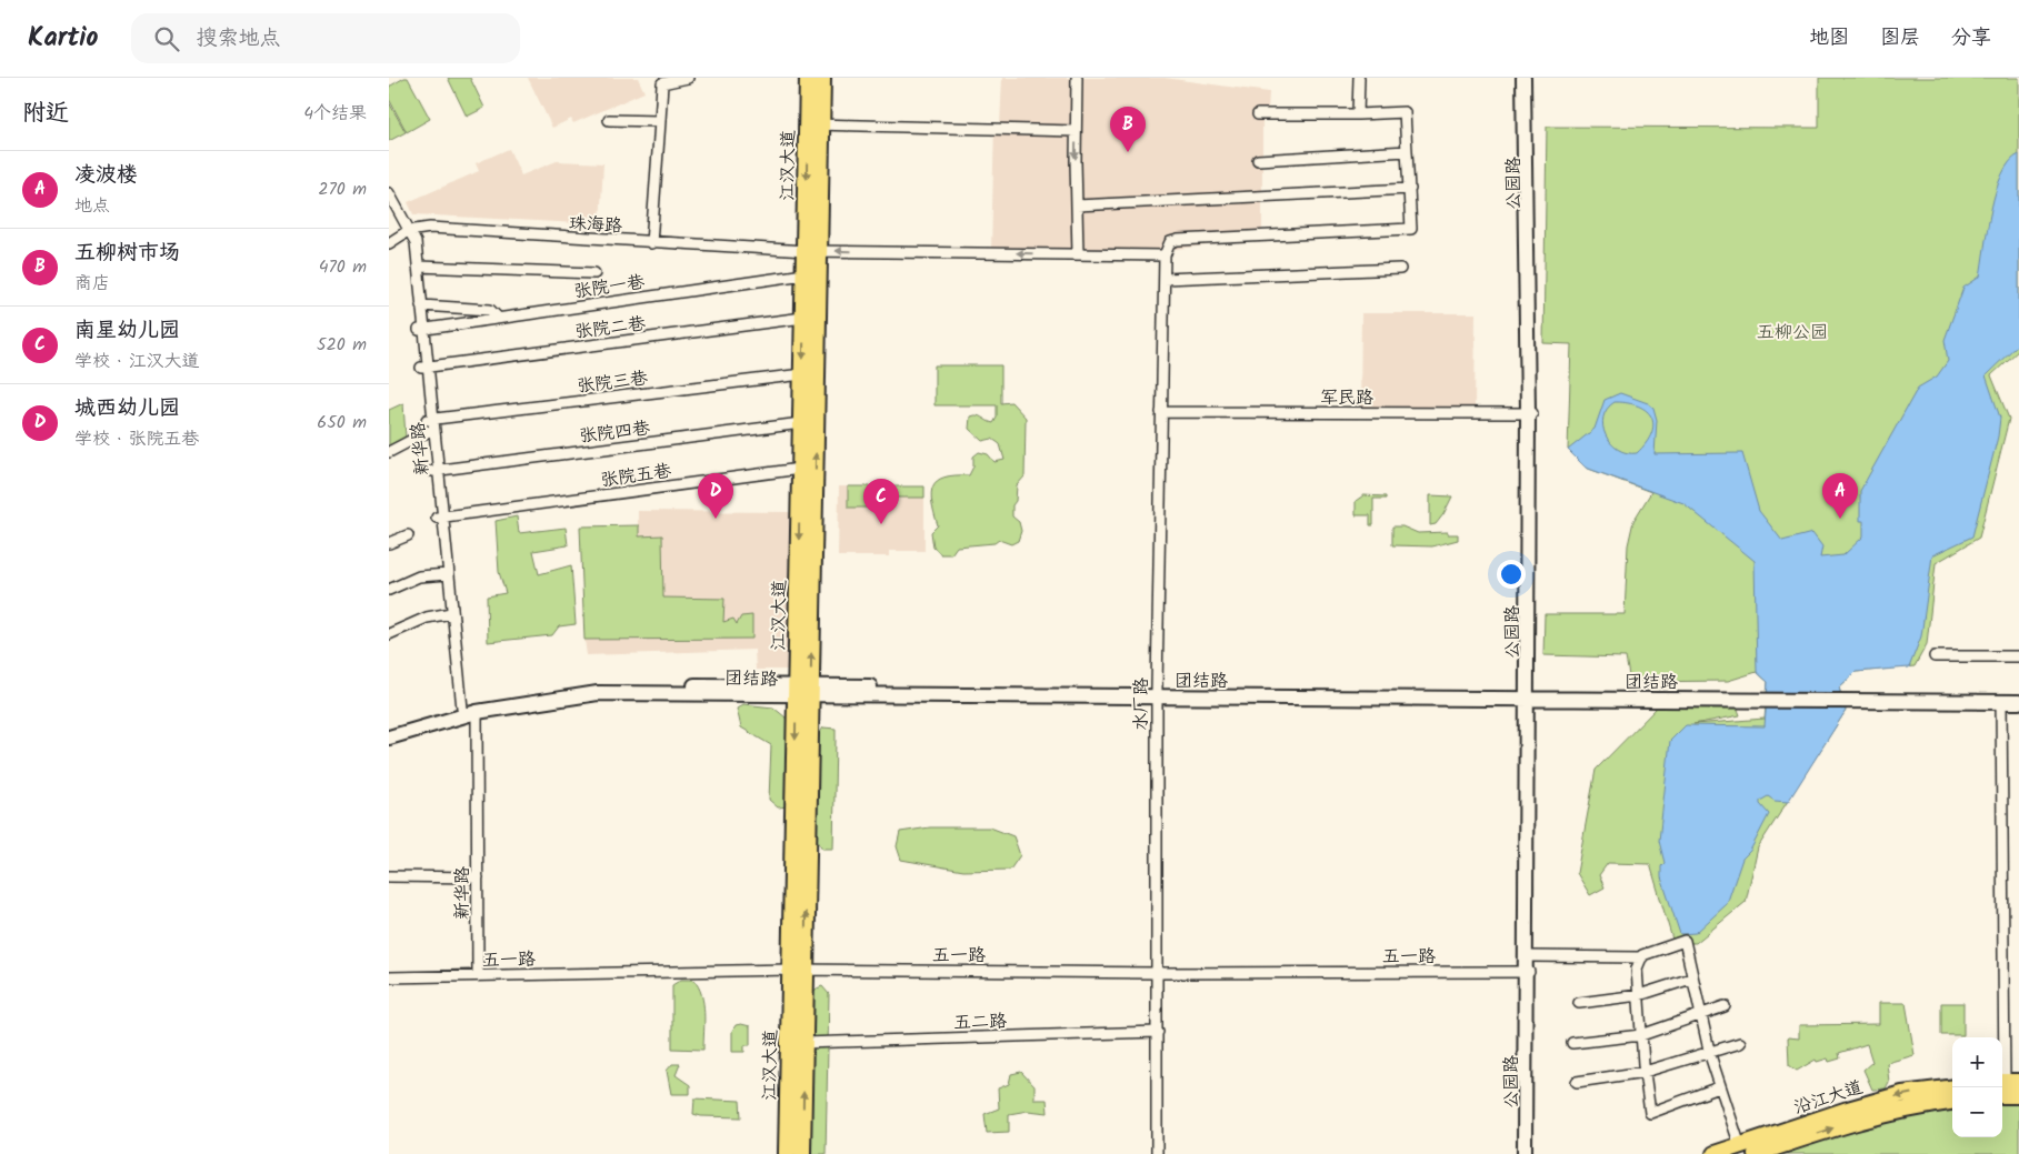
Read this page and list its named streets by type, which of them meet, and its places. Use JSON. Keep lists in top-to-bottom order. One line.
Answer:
{"streets":{"main road":["江汉大道","公园路","团结路","沿江大道"],"street":["珠海路","张院一巷","张院二巷","张院三巷","军民路","张院四巷","新华路","张院五巷","水厂路","五一路","五二路"]},"crossings":[["江汉大道","珠海路"],["江汉大道","张院一巷"],["江汉大道","张院二巷"],["江汉大道","张院三巷"],["江汉大道","张院四巷"],["江汉大道","张院五巷"],["江汉大道","团结路"],["江汉大道","五一路"],["江汉大道","五二路"],["公园路","军民路"],["公园路","团结路"],["公园路","五一路"],["珠海路","新华路"],["珠海路","水厂路"],["张院一巷","新华路"],["张院二巷","新华路"],["张院三巷","新华路"],["军民路","水厂路"],["张院四巷","新华路"],["新华路","张院五巷"],["新华路","团结路"],["新华路","五一路"],["团结路","水厂路"],["水厂路","五一路"],["水厂路","五二路"]],"parks":["五柳公园"],"page":{"header":"Kartio","search":"搜索地点","nav":["地图","图层","分享"],"heading":["附近","4个结果"],"pins":["B","A","D","C"],"list":[{"mark":"A","name":"凌波楼","note":"地点","value":"270 m"},{"mark":"B","name":"五柳树市场","note":"商店","value":"470 m"},{"mark":"C","name":"南星幼儿园","note":"学校 · 江汉大道","value":"520 m"},{"mark":"D","name":"城西幼儿园","note":"学校 · 张院五巷","value":"650 m"}],"map_buttons":["+","−"]}}
